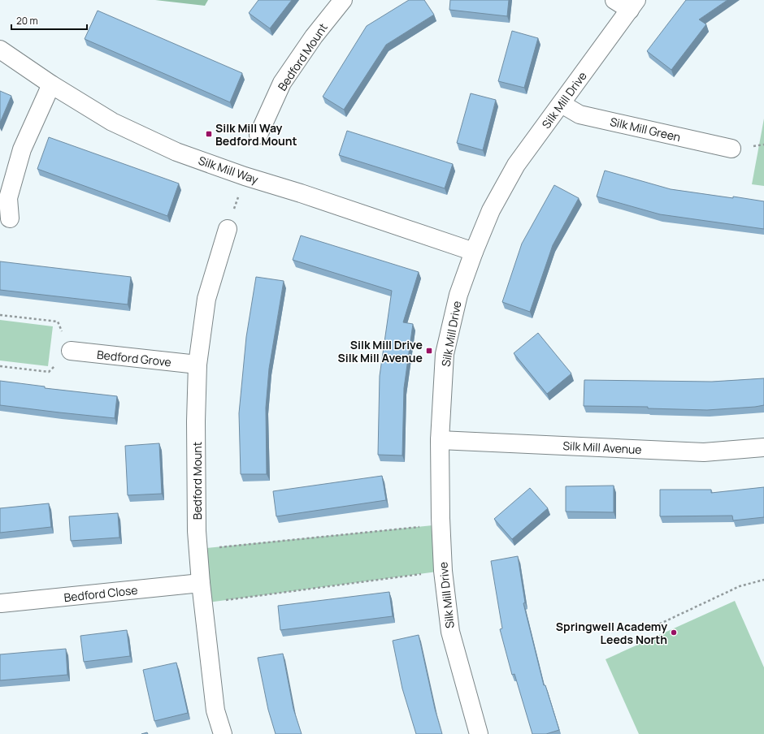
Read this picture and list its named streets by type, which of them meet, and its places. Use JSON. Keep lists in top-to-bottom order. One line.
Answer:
{"streets":{"street":["Bedford Mount","Silk Mill Drive","Silk Mill Green","Silk Mill Way","Bedford Grove","Silk Mill Avenue","Bedford Close"]},"crossings":[["Bedford Mount","Bedford Grove"],["Bedford Mount","Bedford Close"],["Silk Mill Drive","Silk Mill Green"],["Silk Mill Drive","Silk Mill Way"],["Silk Mill Drive","Silk Mill Avenue"]],"places":{"transit":["Silk Mill Way Bedford Mount","Silk Mill Drive Silk Mill Avenue"],"other":["Springwell Academy Leeds North"]},"scale_bar":"20 m"}
